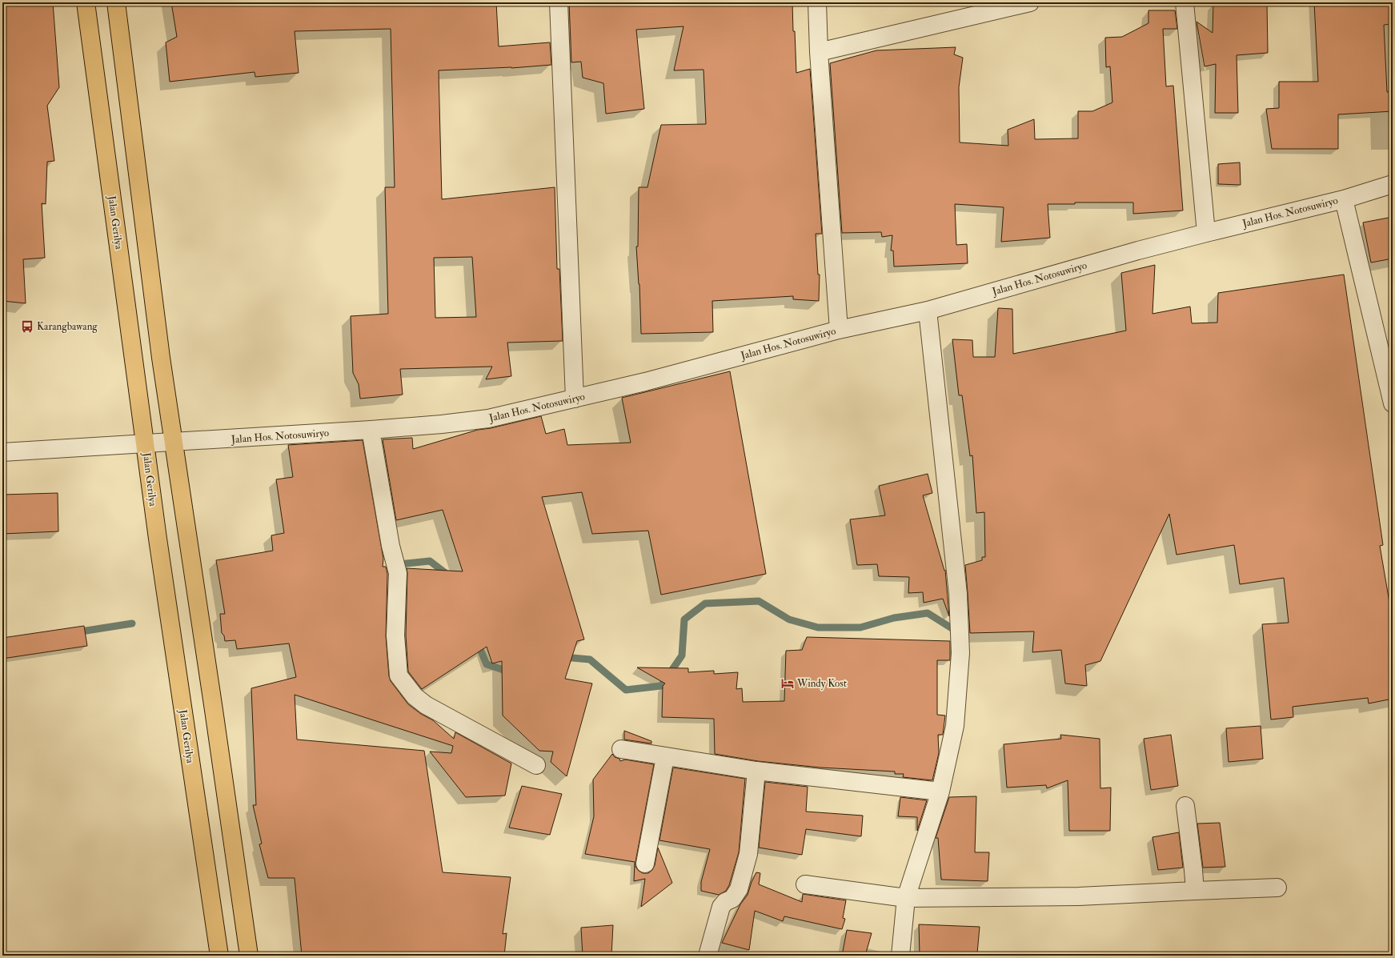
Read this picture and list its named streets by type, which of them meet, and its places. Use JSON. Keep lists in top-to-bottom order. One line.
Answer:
{"streets":{"highway":["Jalan Gerilya"],"street":["Jalan Hos. Notosuwiryo"]},"crossings":[["Jalan Hos. Notosuwiryo","Jalan Gerilya"]],"places":{"bus stop":["Karangbawang"],"hotel":["Windy Kost"]}}
